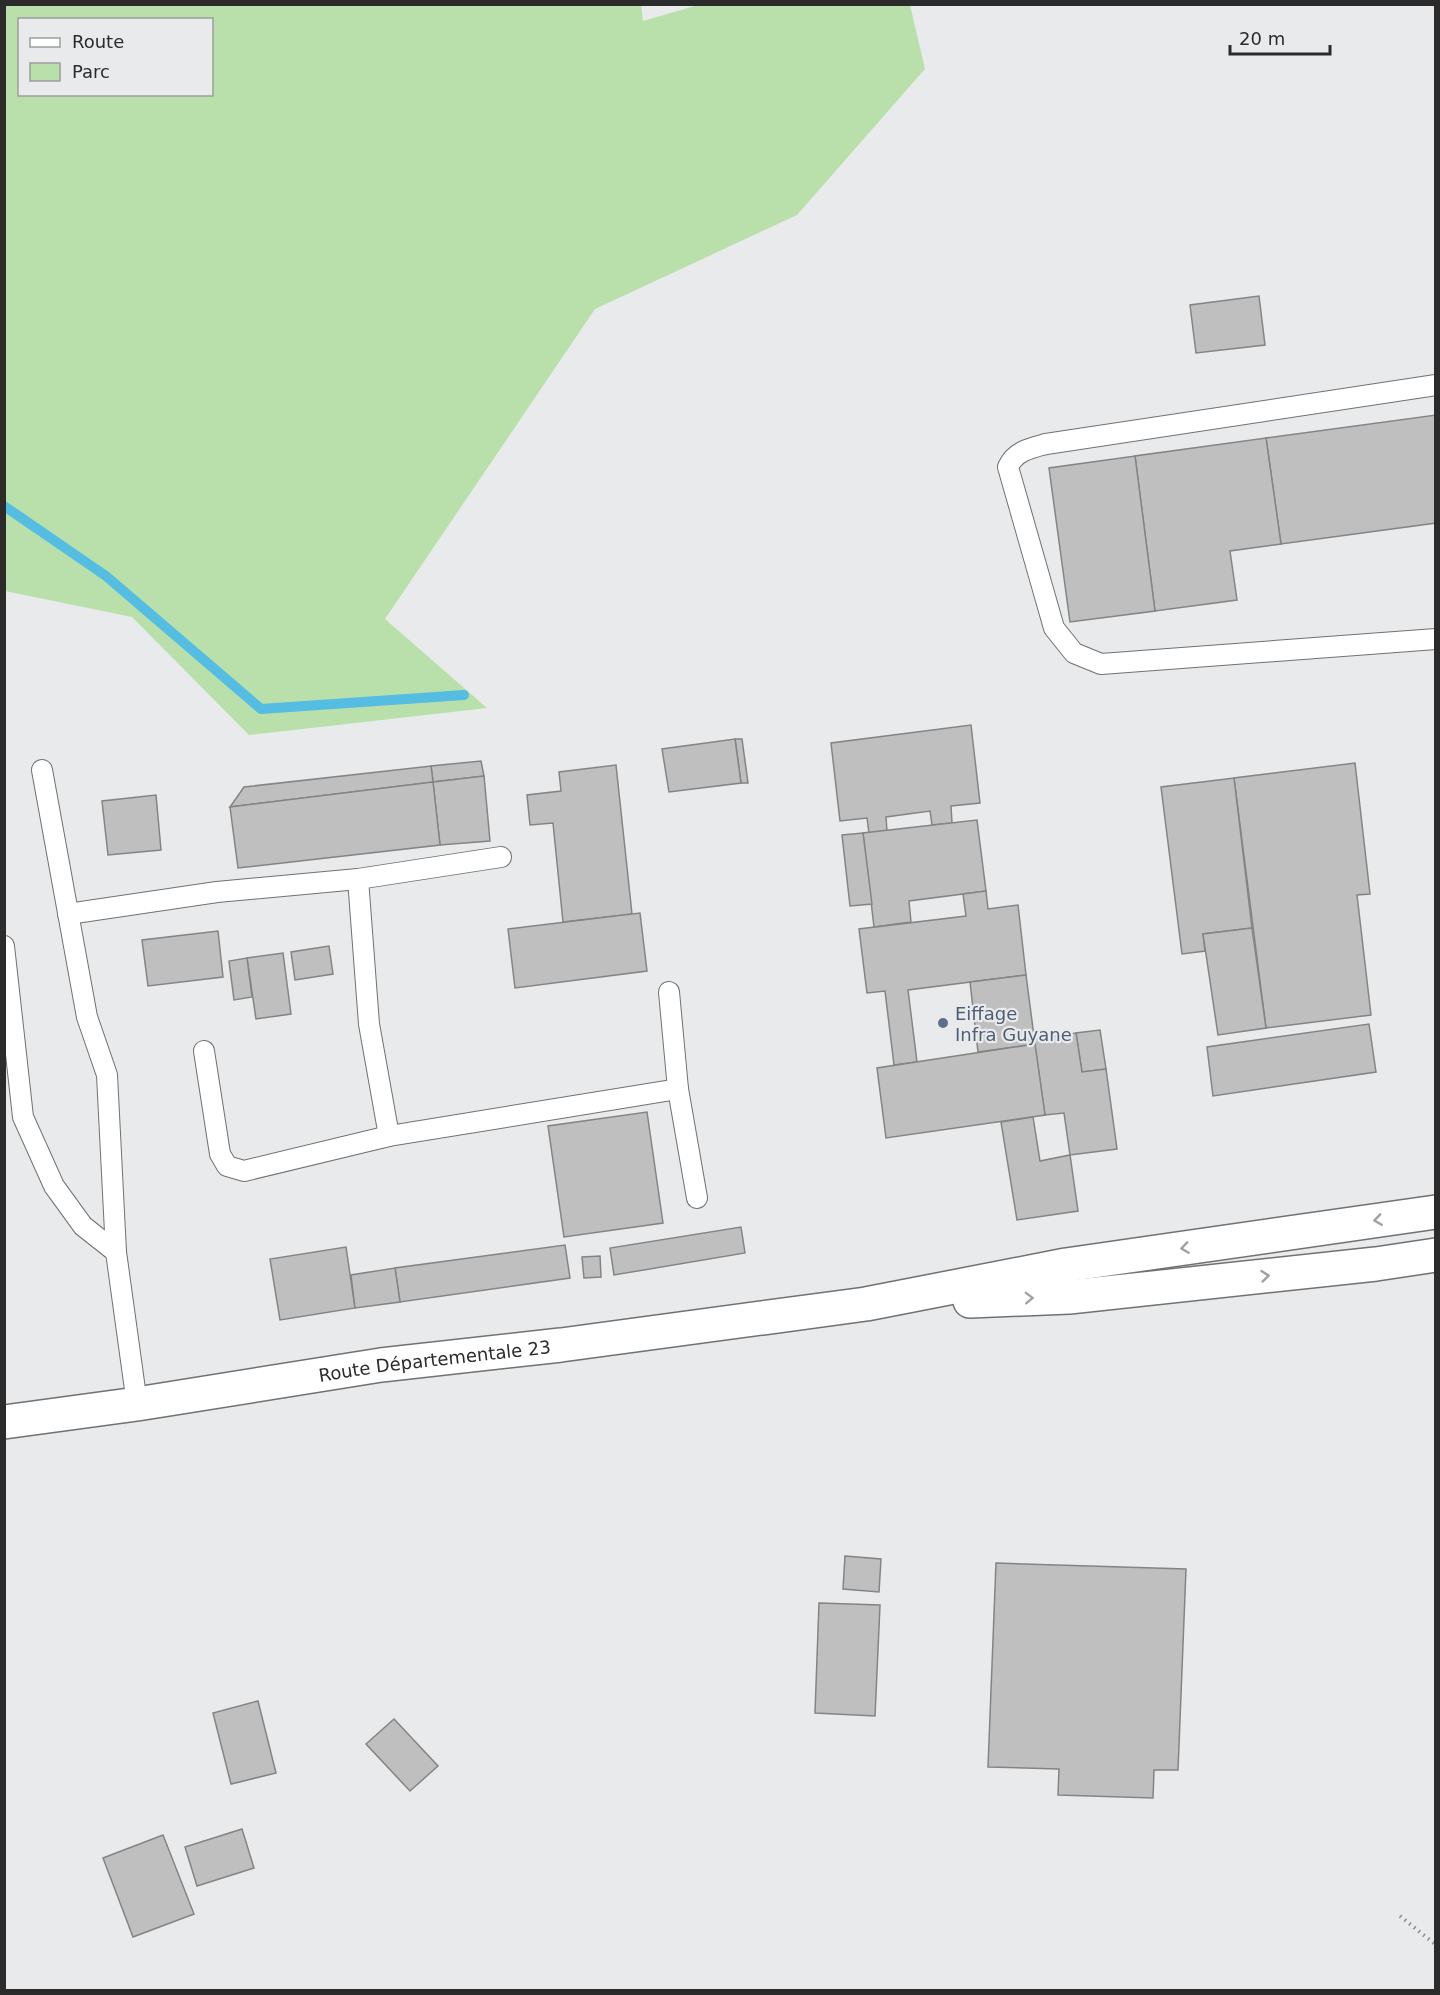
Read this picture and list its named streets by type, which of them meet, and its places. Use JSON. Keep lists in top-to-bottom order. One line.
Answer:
{"streets":{"main road":["Route Départementale 23"]},"places":["Eiffage Infra Guyane"],"legend":["Route","Parc"],"scale_bar":"20 m"}
